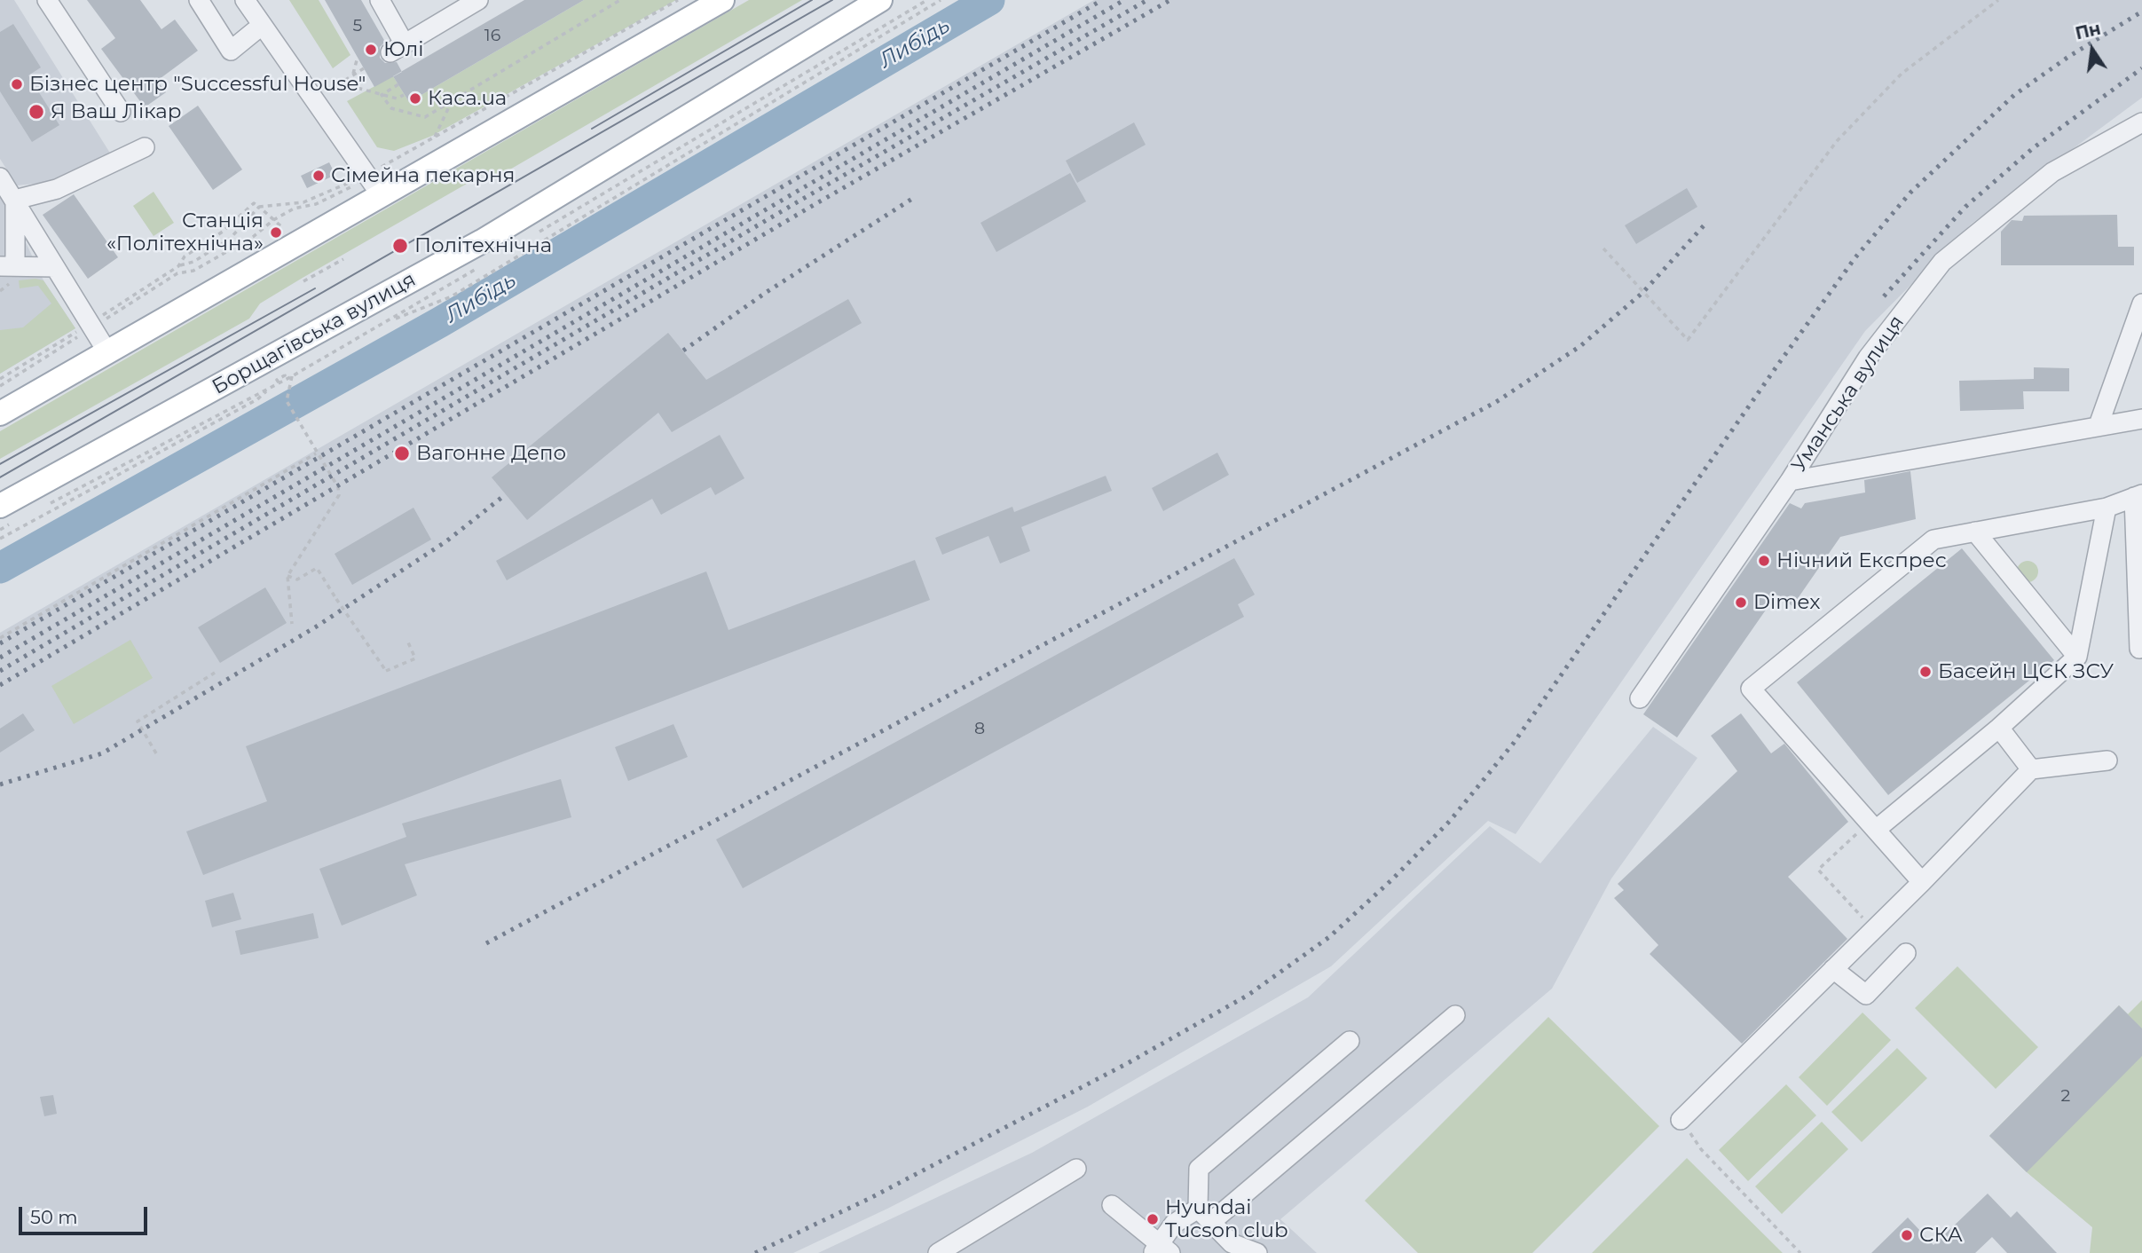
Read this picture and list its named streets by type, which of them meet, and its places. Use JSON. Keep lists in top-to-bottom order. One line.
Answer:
{"streets":{"main road":["Борщагівська вулиця"],"street":["Уманська вулиця"]},"water":["Либідь"],"places":["Юлі","Бізнес центр \"Successful House\"","Каса.ua","Я Ваш Лікар","Сімейна пекарня","Станція «Політехнічна»","Політехнічна","Вагонне Депо","Нічний Експрес","Dimex","Басейн ЦСК ЗСУ","Hyundai Tucson club","СКА"],"house_numbers":["5","16","8","2"],"scale_bar":"50 m","north":"top"}
